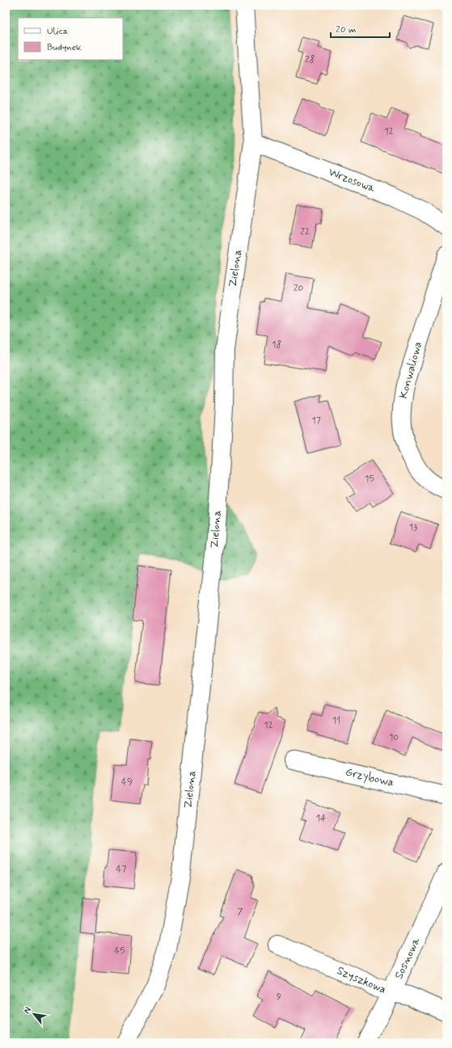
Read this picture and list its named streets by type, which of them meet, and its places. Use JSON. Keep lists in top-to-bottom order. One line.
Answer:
{"streets":{"street":["Wrzosowa","Zielona","Konwaliowa","Grzybowa","Sosnowa","Szyszkowa"]},"crossings":[["Wrzosowa","Zielona"],["Sosnowa","Szyszkowa"]],"house_numbers":["28","12","22","20","18","17","15","13","11","12","10","49","14","47","7","45","9"],"legend":["Ulica","Budynek"],"scale_bar":"20 m","north":"top left"}
